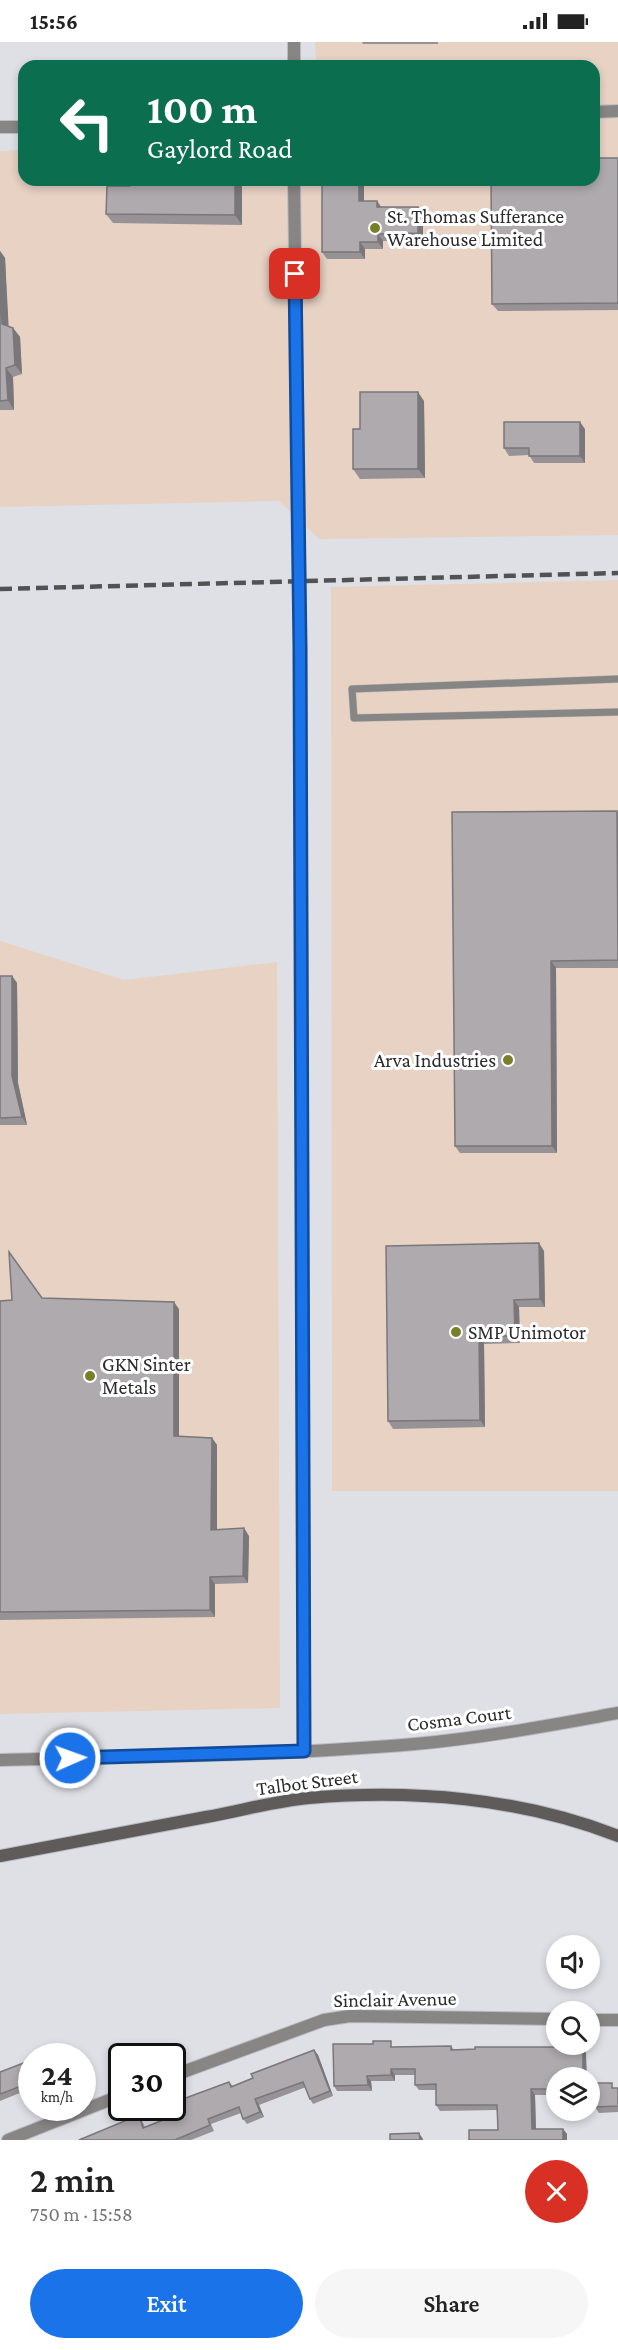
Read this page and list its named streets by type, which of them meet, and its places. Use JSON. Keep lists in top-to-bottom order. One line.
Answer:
{"streets":{"main road":["Talbot Street"],"street":["Cosma Court","Sinclair Avenue"]},"places":["St. Thomas Sufferance Warehouse Limited","Arva Industries","SMP Unimotor","GKN Sinter Metals"],"page":{"status":"15:56","turn":["100 m","Gaylord Road"],"speed":"24 km/h","limit":"30","heading":["2 min","750 m · 15:58"],"buttons":["Exit","Share"]}}
